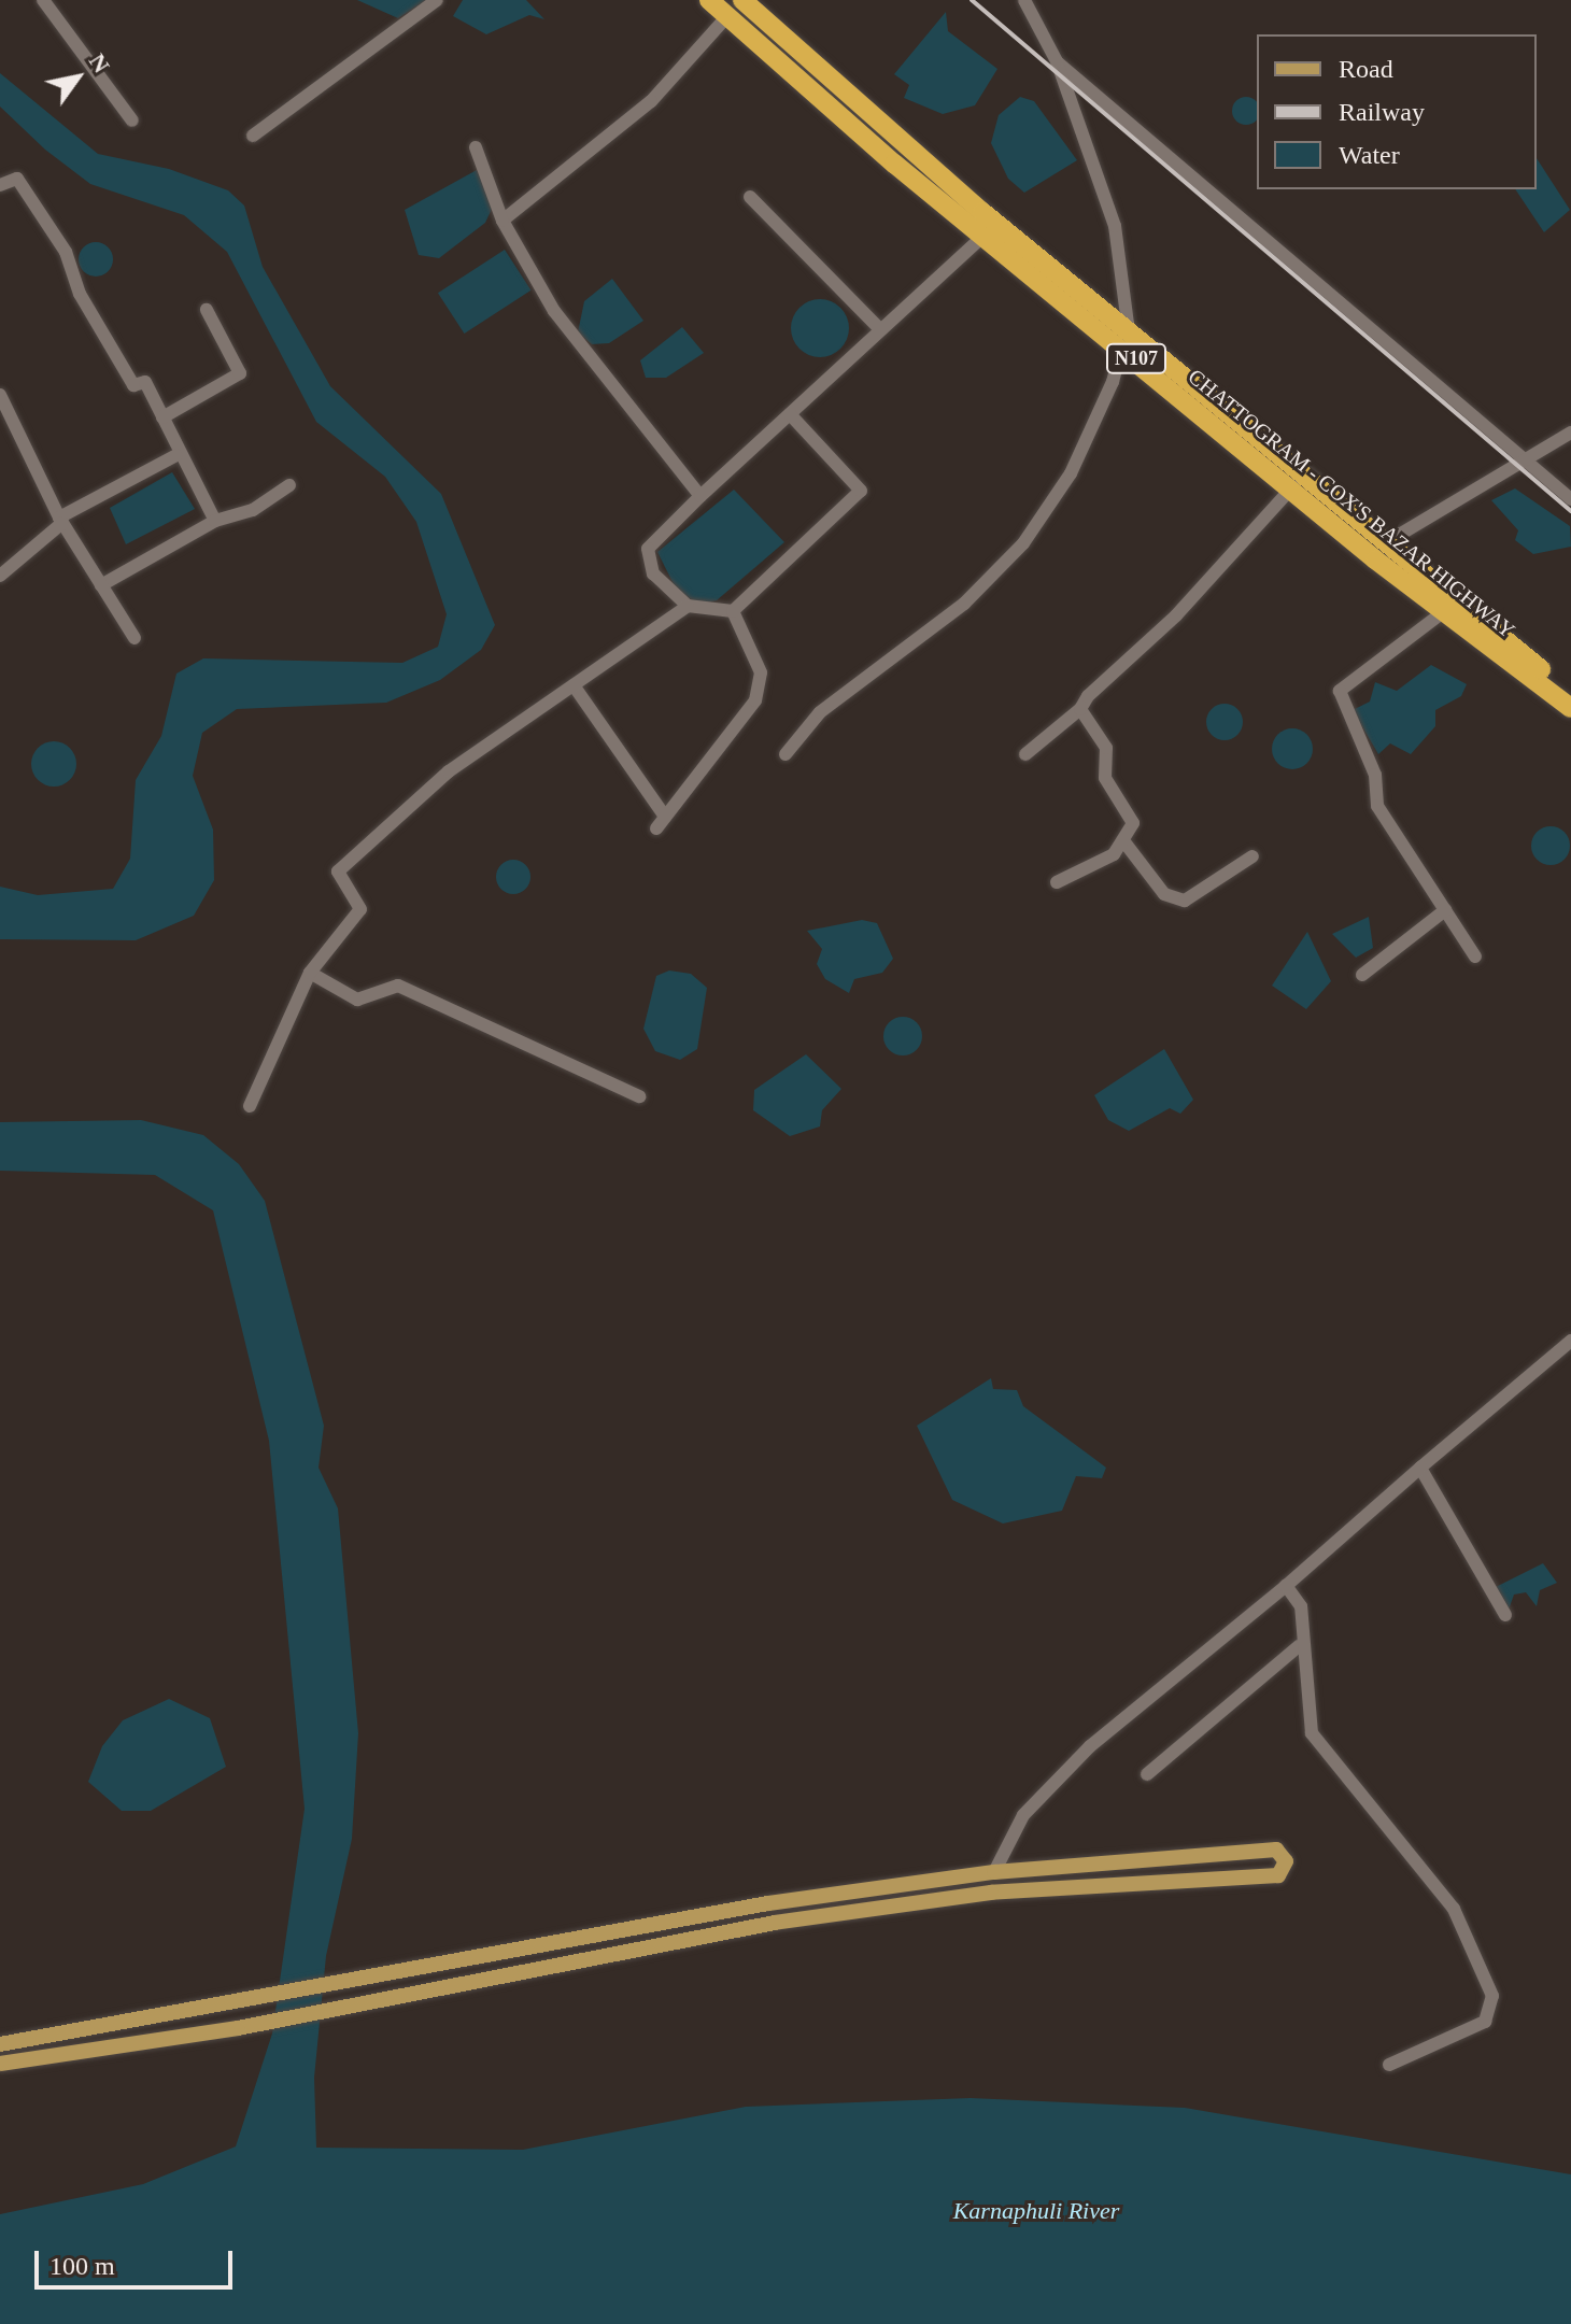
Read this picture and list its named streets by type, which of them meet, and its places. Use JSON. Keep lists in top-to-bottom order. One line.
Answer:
{"streets":{"highway":["N107","CHATTOGRAM - COX'S BAZAR HIGHWAY"]},"water":["Karnaphuli River"],"legend":["Road","Railway","Water"],"scale_bar":"100 m","north":"top right"}
